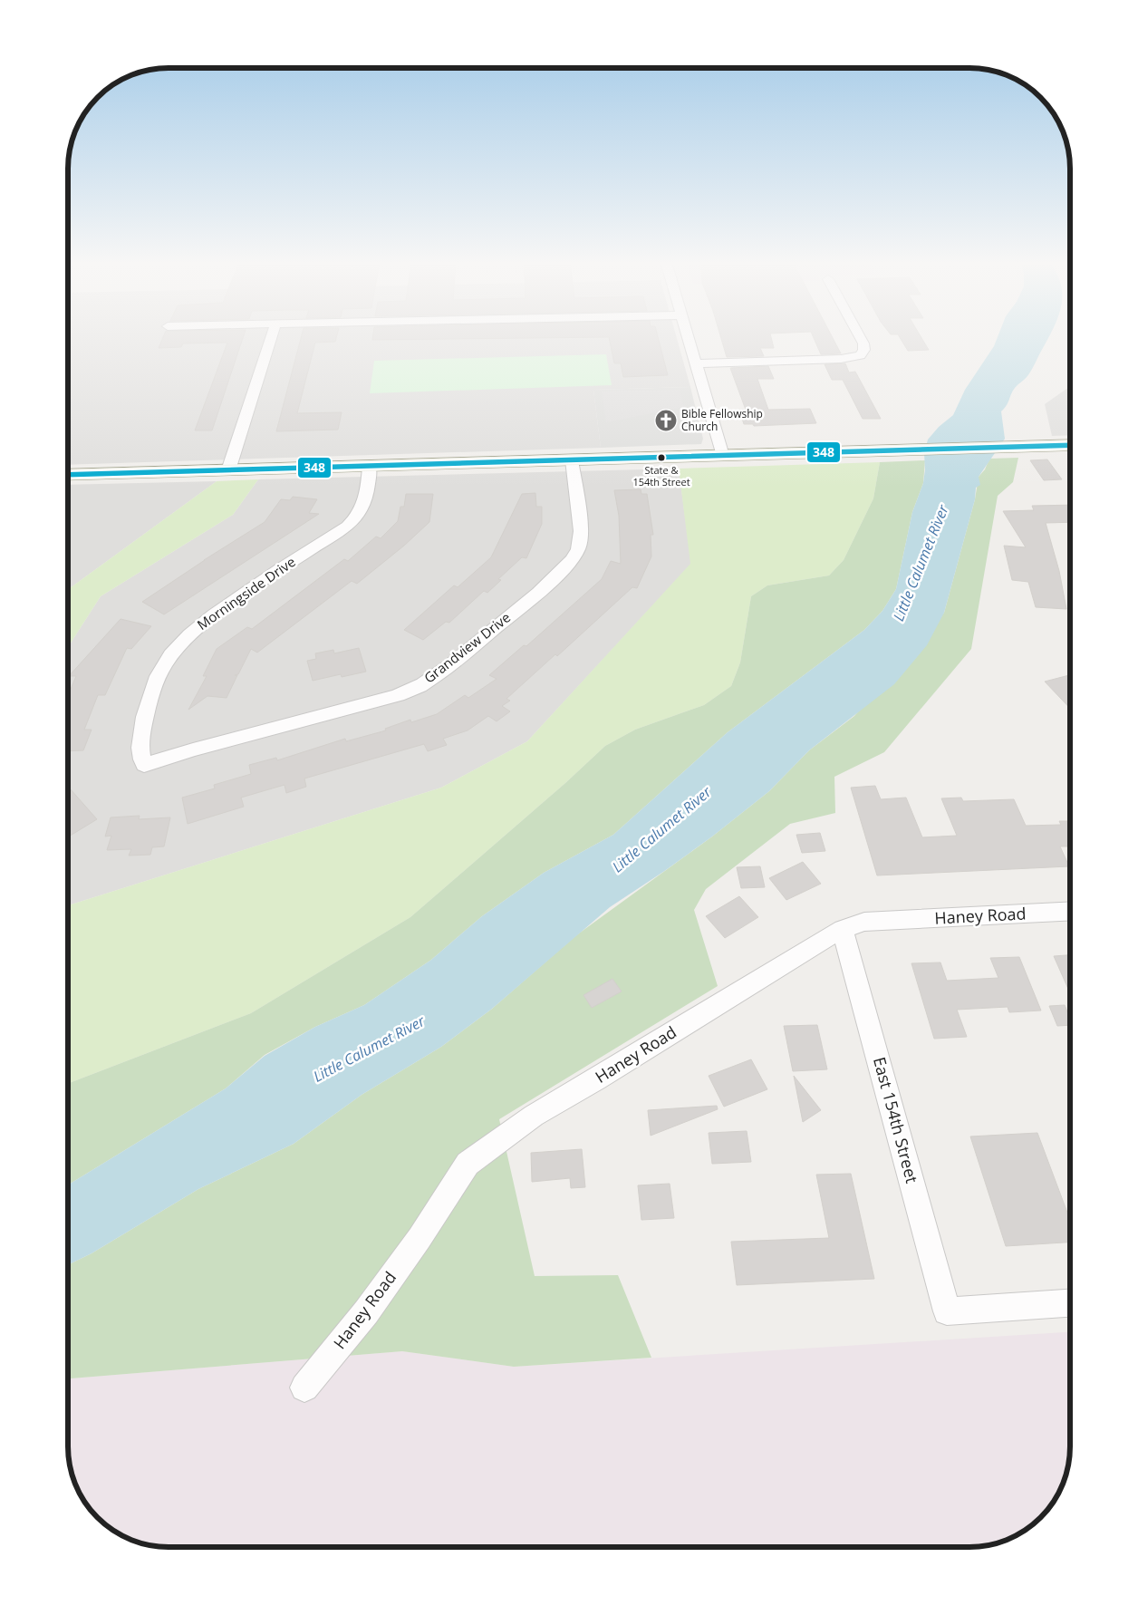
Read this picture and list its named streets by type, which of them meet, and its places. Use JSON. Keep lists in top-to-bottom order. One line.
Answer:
{"streets":{"street":["Morningside Drive","Grandview Drive","Haney Road","East 154th Street"]},"crossings":[["Morningside Drive","Grandview Drive"],["Haney Road","East 154th Street"]],"water":["Little Calumet River"],"places":{"church":["Bible Fellowship Church"],"other":["State & 154th Street"]},"lines":["transit line 348"]}
